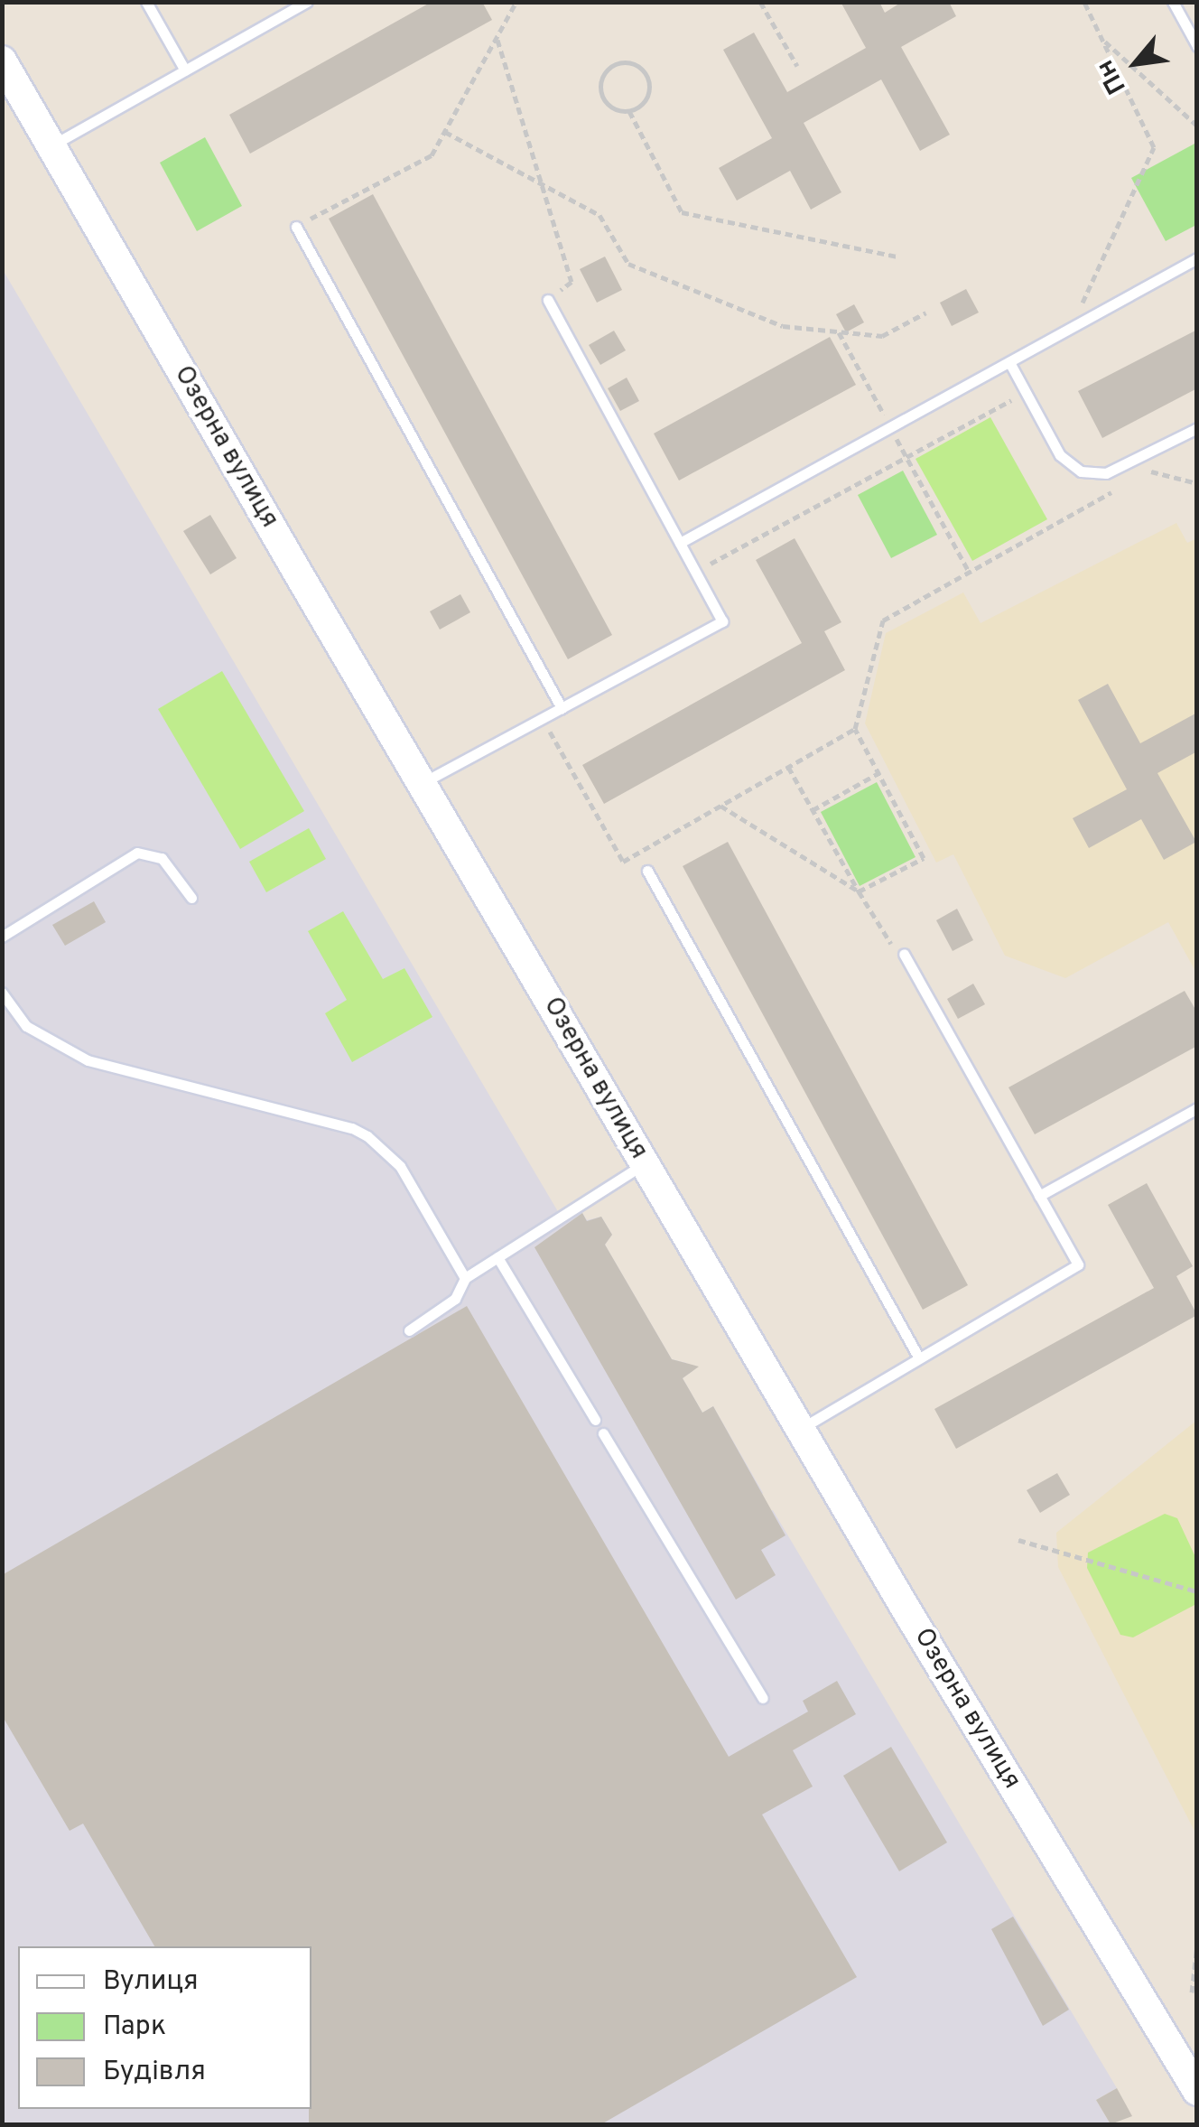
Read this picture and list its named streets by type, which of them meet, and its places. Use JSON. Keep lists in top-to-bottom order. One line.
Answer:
{"streets":{"street":["Озерна вулиця"]},"legend":["Вулиця","Парк","Будівля"],"north":"bottom left"}
